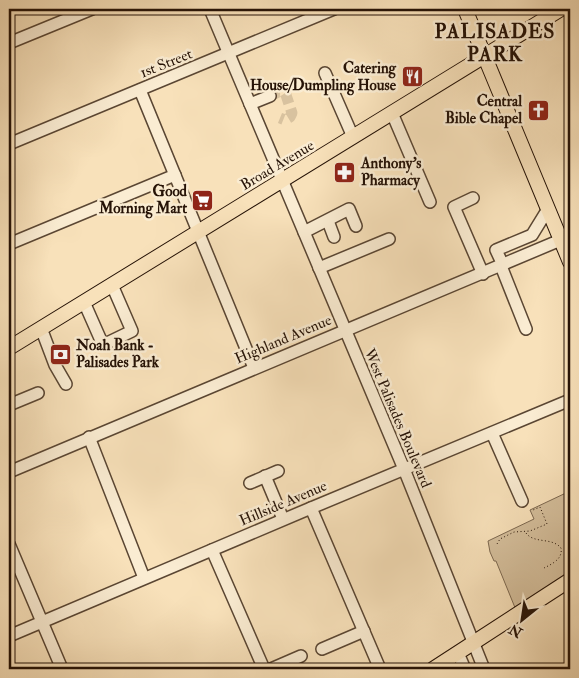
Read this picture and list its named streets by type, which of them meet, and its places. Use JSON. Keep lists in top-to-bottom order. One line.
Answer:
{"streets":{"main road":["Broad Avenue"],"street":["1st Street","Highland Avenue","West Palisades Boulevard","Hillside Avenue"]},"crossings":[["1st Street","West Palisades Boulevard"],["Broad Avenue","West Palisades Boulevard"],["Highland Avenue","West Palisades Boulevard"],["West Palisades Boulevard","Hillside Avenue"]],"districts":["PALISADES PARK"],"places":{"restaurant":["Catering House/Dumpling House"],"church":["Central Bible Chapel"],"pharmacy":["Anthony's Pharmacy"],"supermarket":["Good Morning Mart"],"bank":["Noah Bank - Palisades Park"]},"north":"bottom left"}
